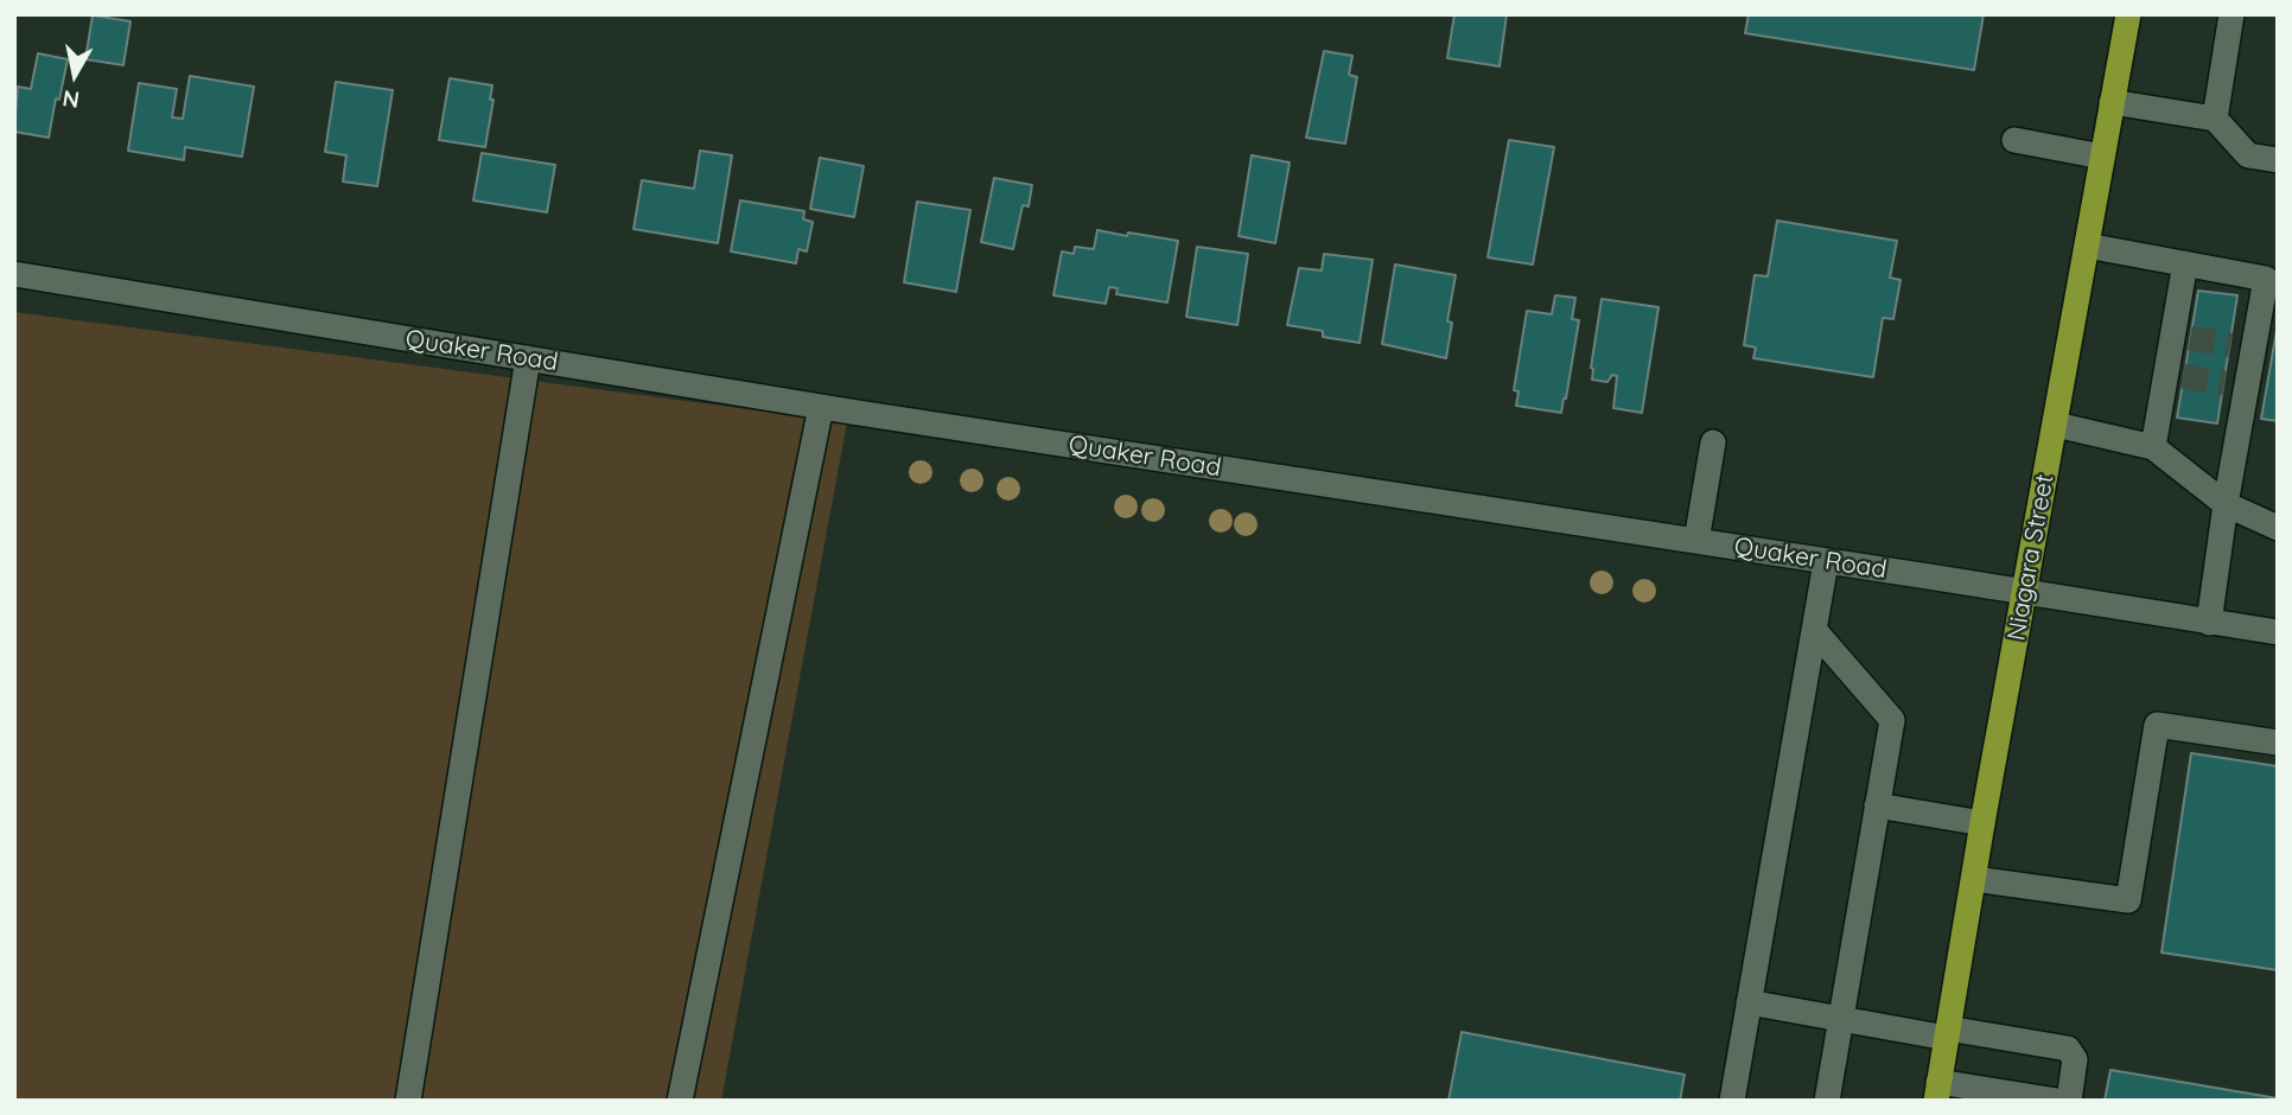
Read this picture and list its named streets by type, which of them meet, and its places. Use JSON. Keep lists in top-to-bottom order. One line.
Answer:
{"streets":{"main road":["Niagara Street"],"street":["Quaker Road"]},"crossings":[["Quaker Road","Niagara Street"]],"north":"bottom"}
